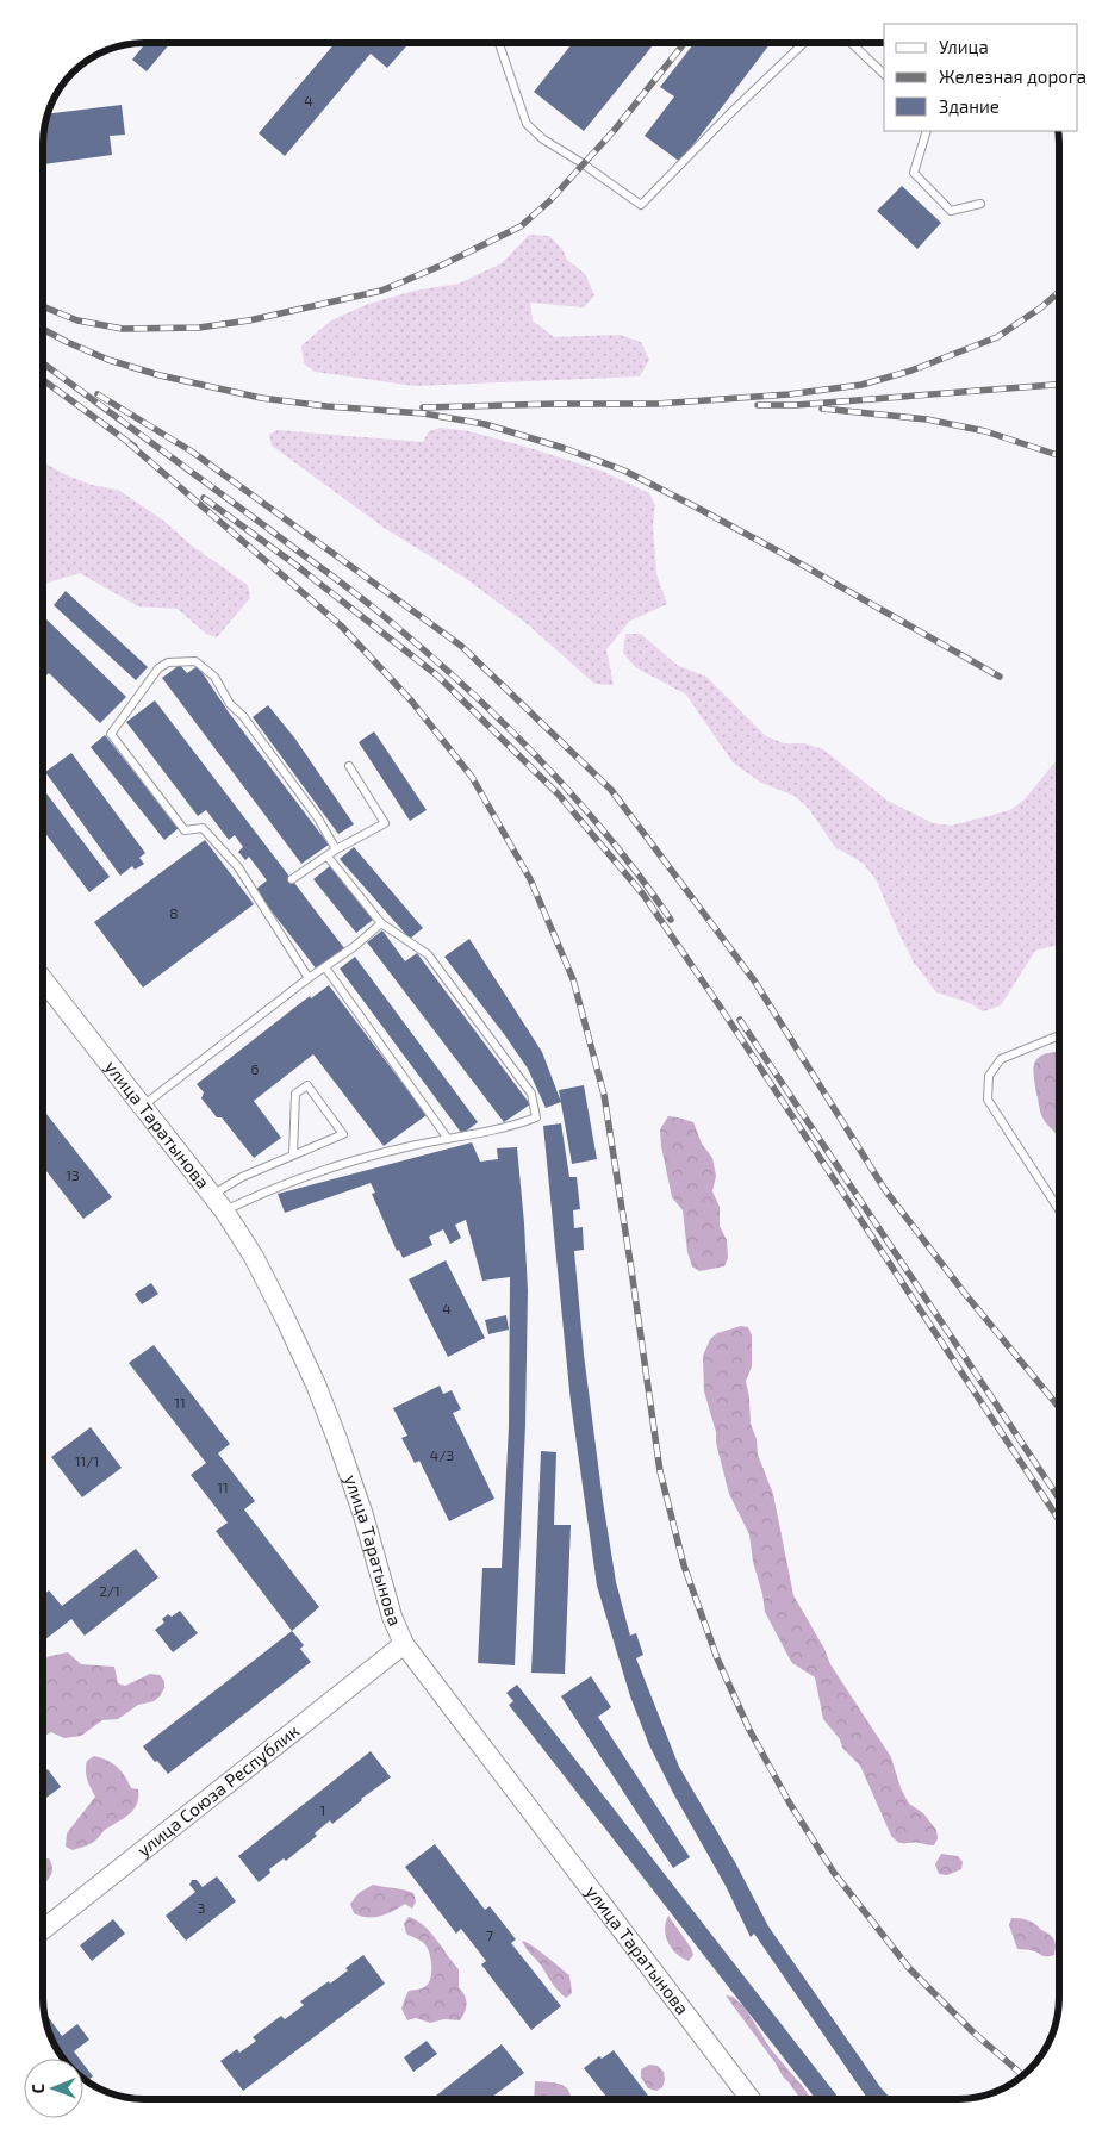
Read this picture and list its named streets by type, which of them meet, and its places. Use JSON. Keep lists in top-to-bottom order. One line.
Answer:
{"streets":{"street":["улица Таратынова","улица Союза Республик"]},"crossings":[["улица Таратынова","улица Союза Республик"]],"house_numbers":["4","8","6","13","4","11","4/3","11/1","11","2/1","1","3","7"],"legend":["Улица","Железная дорога","Здание"],"north":"left"}
